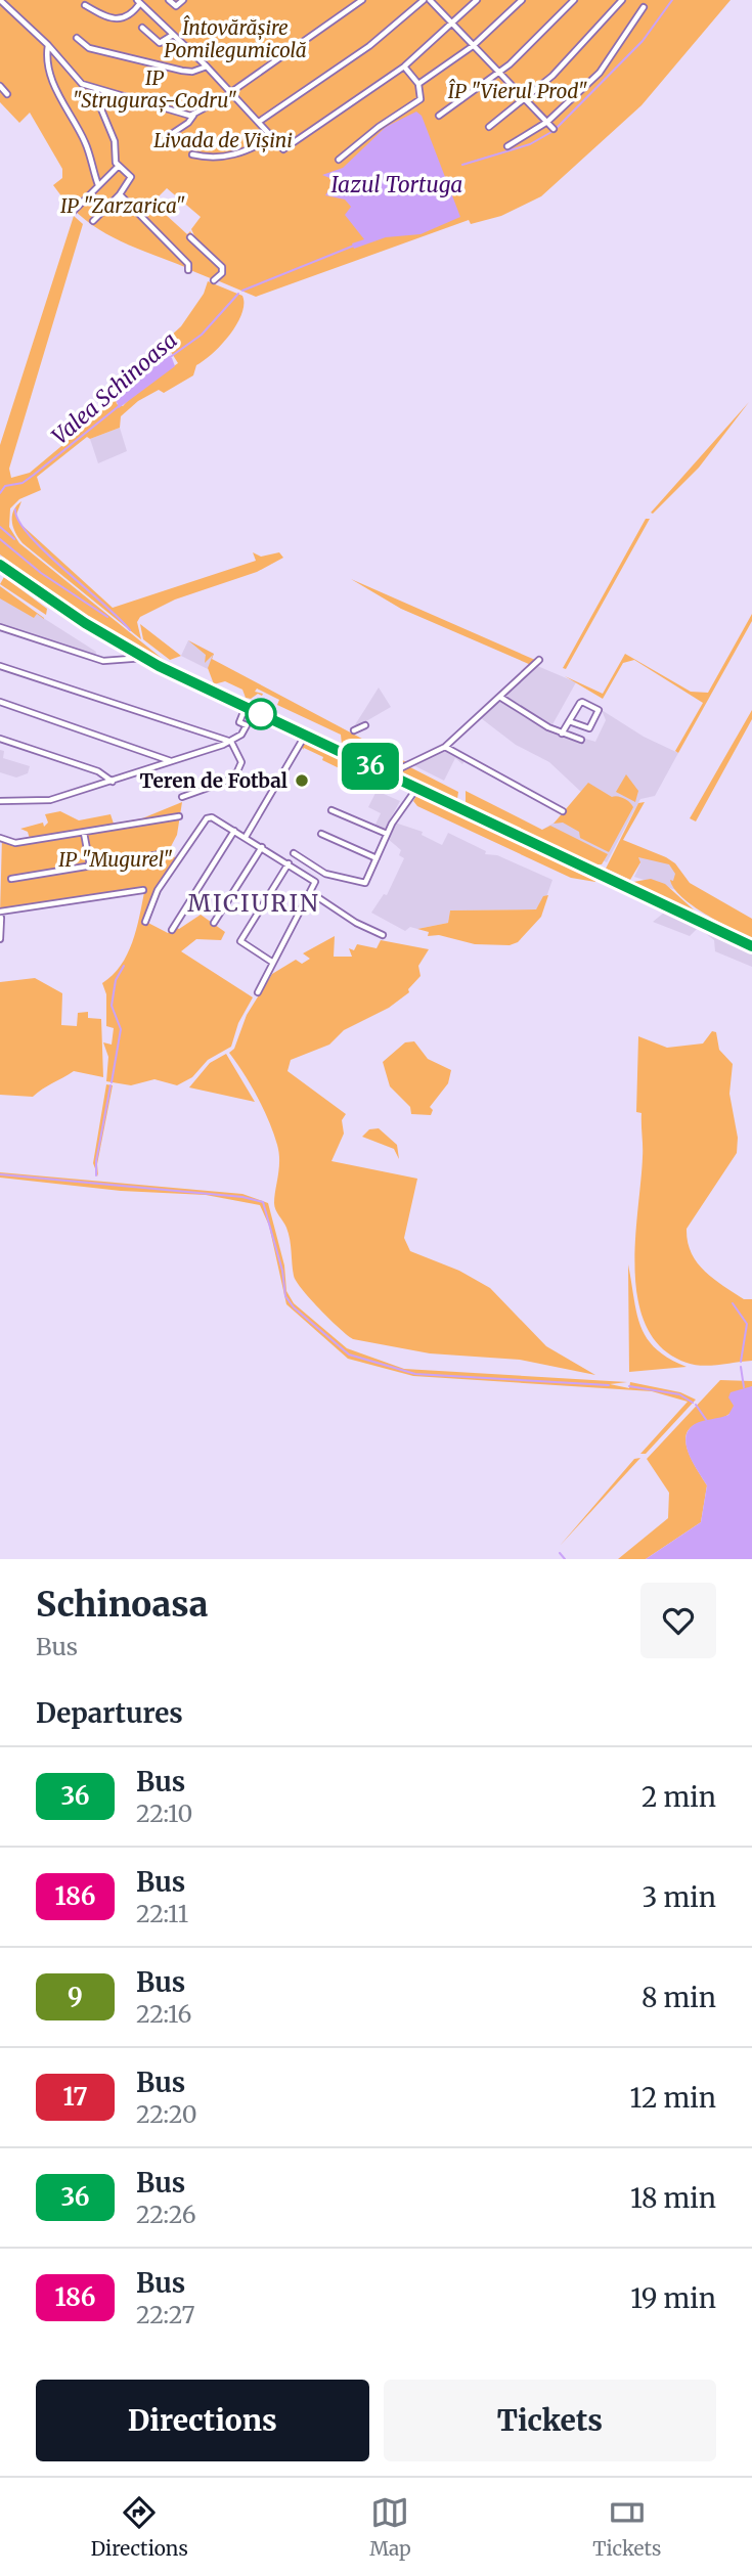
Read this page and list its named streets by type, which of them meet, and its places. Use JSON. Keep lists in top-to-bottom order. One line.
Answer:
{"districts":["MICIURIN"],"water":["Iazul Tortuga","Valea Schinoasa"],"parks":["Întovărășire Pomilegumicolă","IP \"Struguraș-Codru\"","ÎP \"Vierul Prod\"","Livada de Vișini","IP \"Zarzarica\"","IP \"Mugurel\""],"places":["Teren de Fotbal"],"lines":["bus line 36"],"page":{"on_map":"36","heading":[["Schinoasa","Bus"],"Departures"],"list":[{"mark":"36","name":"Bus","note":"22:10","value":"2 min"},{"mark":"186","name":"Bus","note":"22:11","value":"3 min"},{"mark":"9","name":"Bus","note":"22:16","value":"8 min"},{"mark":"17","name":"Bus","note":"22:20","value":"12 min"},{"mark":"36","name":"Bus","note":"22:26","value":"18 min"},{"mark":"186","name":"Bus","note":"22:27","value":"19 min"}],"buttons":["Directions","Tickets"],"tabs":["Directions","Map","Tickets"]}}
